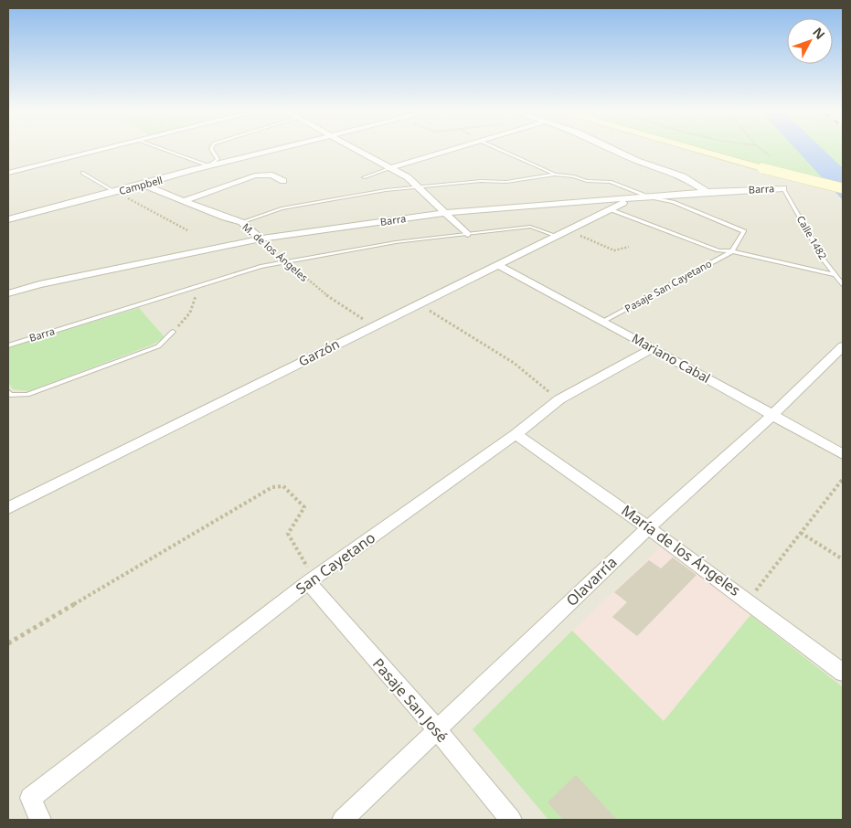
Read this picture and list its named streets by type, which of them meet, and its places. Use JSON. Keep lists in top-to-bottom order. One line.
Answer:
{"streets":{"street":["Campbell","Barra","M. de los Ángeles","Garzón","Mariano Cabal","María de los Ángeles","San Cayetano","Olavarría","Pasaje San José"],"lane":["Calle 1482","Pasaje San Cayetano"]},"crossings":[["Campbell","M. de los Ángeles"],["Barra","Calle 1482"],["Barra","M. de los Ángeles"],["Barra","Garzón"],["Calle 1482","Pasaje San Cayetano"],["M. de los Ángeles","Garzón"],["Pasaje San Cayetano","Garzón"],["Pasaje San Cayetano","Mariano Cabal"],["Garzón","Mariano Cabal"],["Mariano Cabal","San Cayetano"],["Mariano Cabal","Olavarría"],["María de los Ángeles","San Cayetano"],["María de los Ángeles","Olavarría"],["San Cayetano","Pasaje San José"],["Olavarría","Pasaje San José"]],"north":"top right"}
